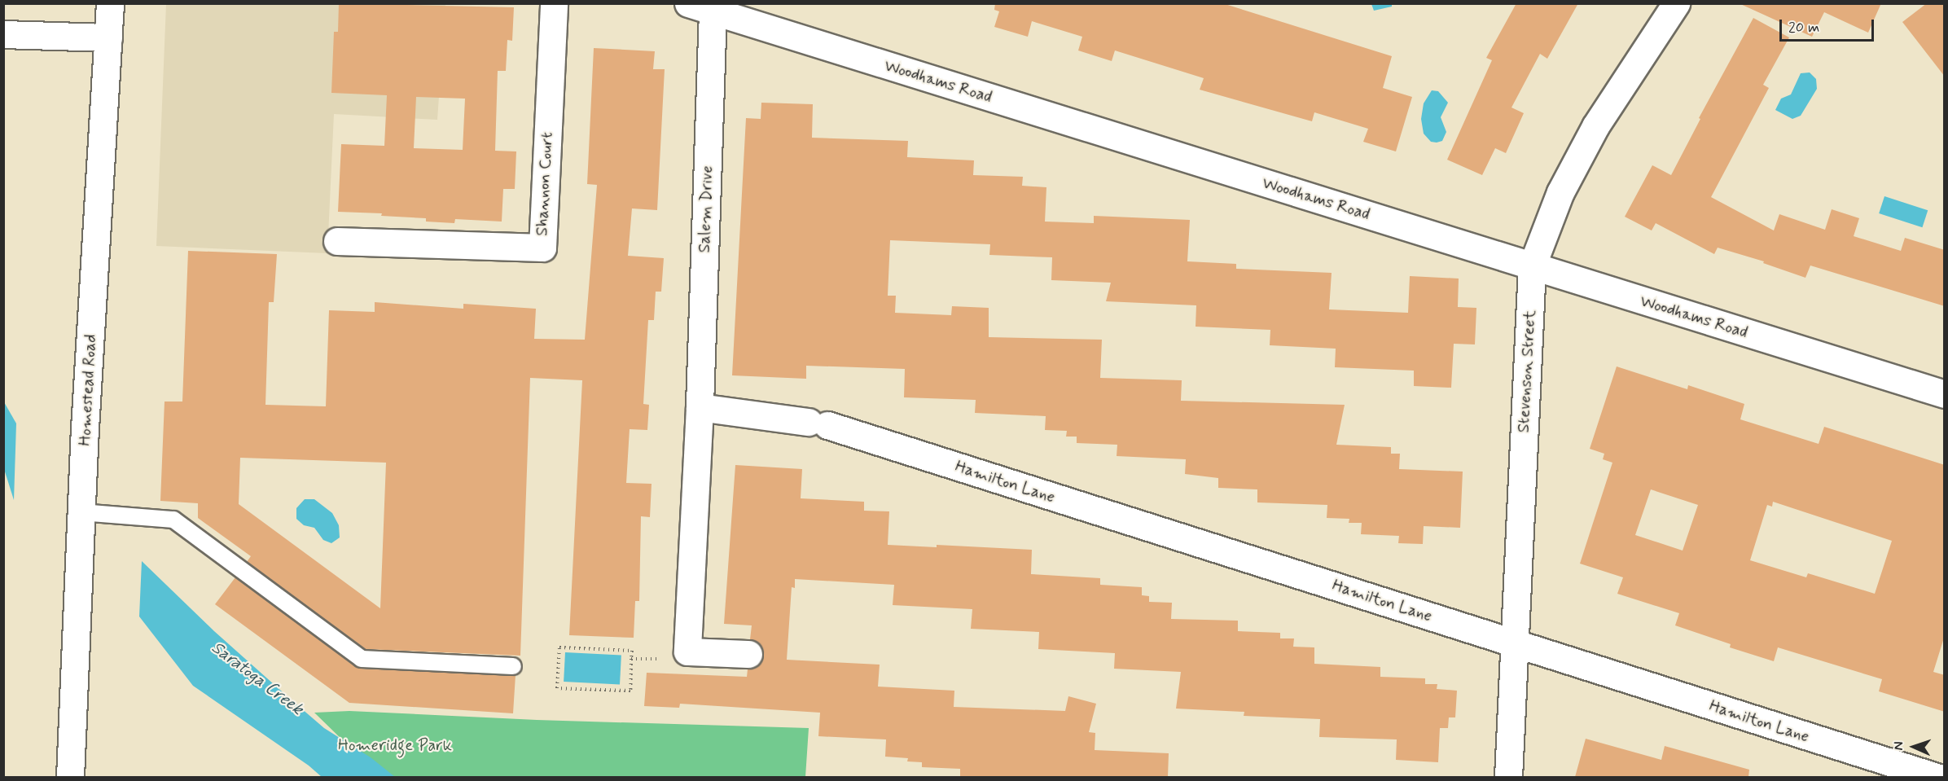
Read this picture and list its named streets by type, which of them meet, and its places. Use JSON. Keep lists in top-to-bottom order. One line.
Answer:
{"streets":{"street":["Woodhams Road","Shannon Court","Salem Drive","Stevenson Street","Homestead Road","Hamilton Lane"]},"crossings":[["Woodhams Road","Salem Drive"],["Woodhams Road","Stevenson Street"],["Salem Drive","Hamilton Lane"],["Stevenson Street","Hamilton Lane"]],"water":["Saratoga Creek"],"parks":["Homeridge Park"],"scale_bar":"20 m","north":"left"}
